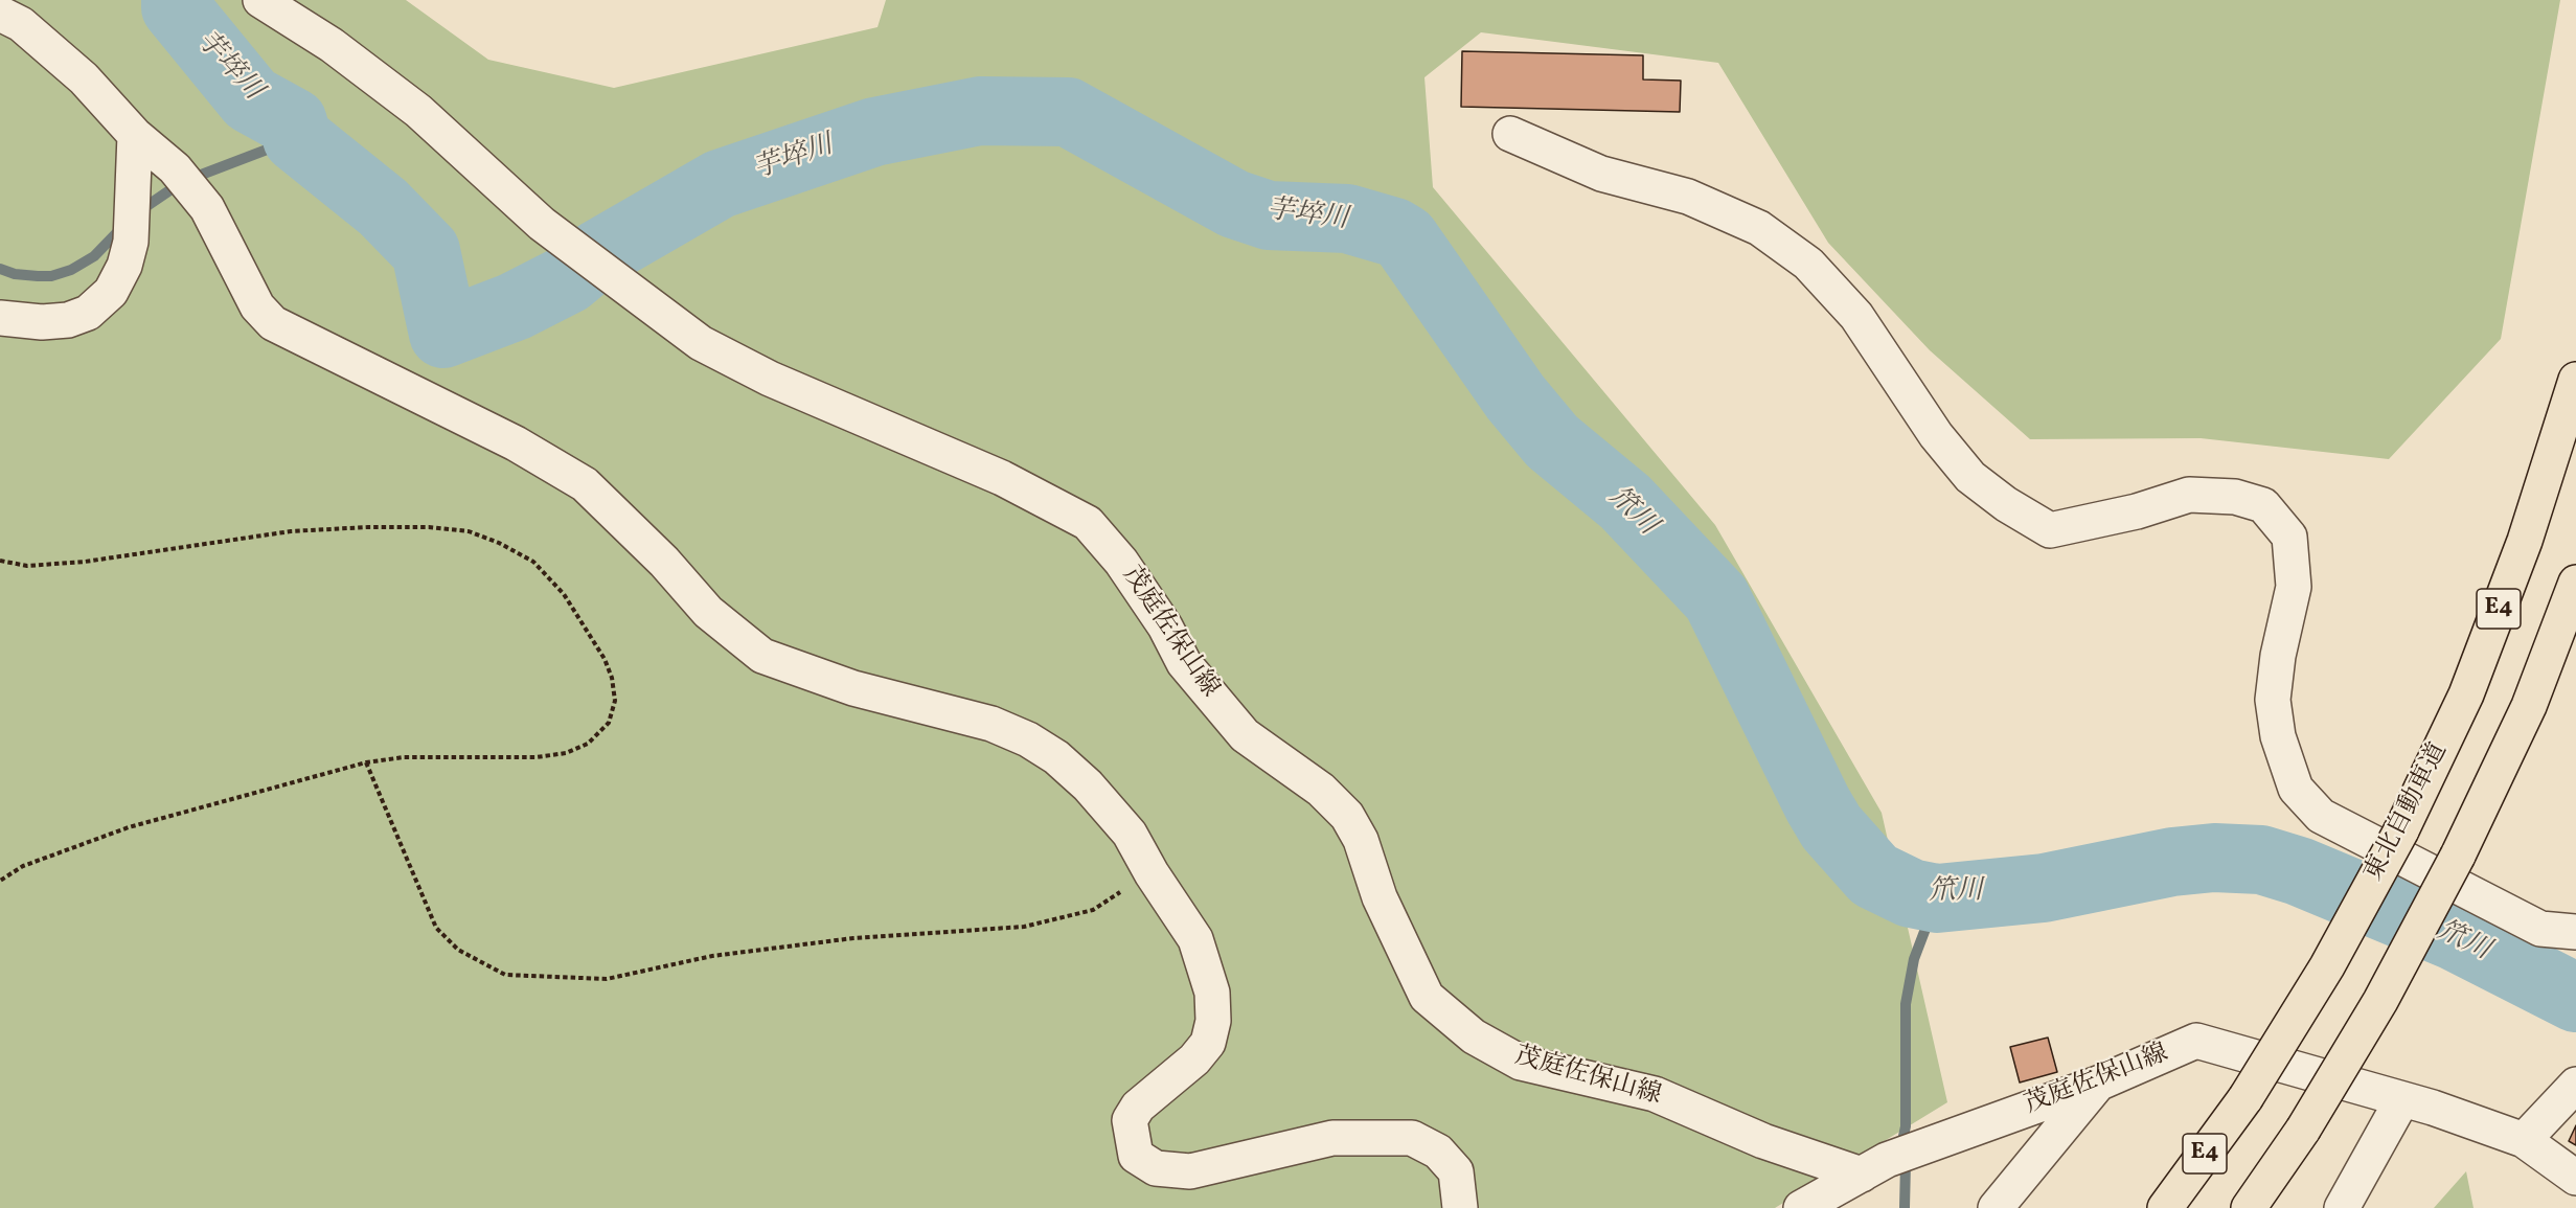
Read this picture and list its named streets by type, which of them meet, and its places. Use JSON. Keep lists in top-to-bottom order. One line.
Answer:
{"streets":{"highway":["E4","東北自動車道"],"street":["茂庭佐保山線"]},"water":["芋埣川","笊川"]}
